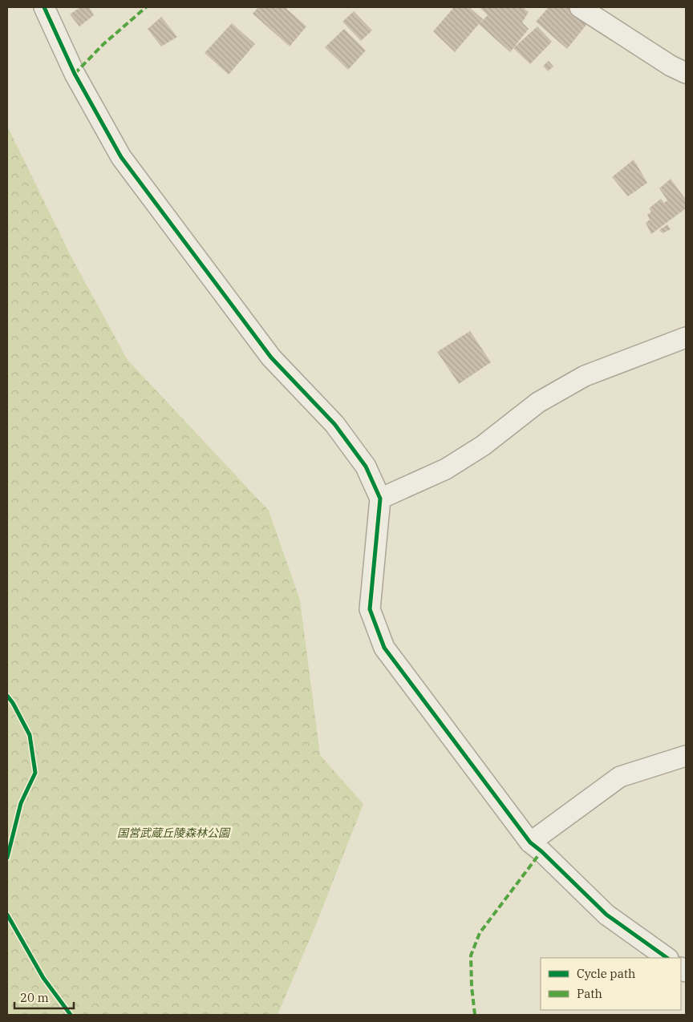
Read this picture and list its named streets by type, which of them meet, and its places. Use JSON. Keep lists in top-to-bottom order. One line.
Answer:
{"parks":["国営武蔵丘陵森林公園"],"legend":["Cycle path","Path"],"scale_bar":"20 m"}
